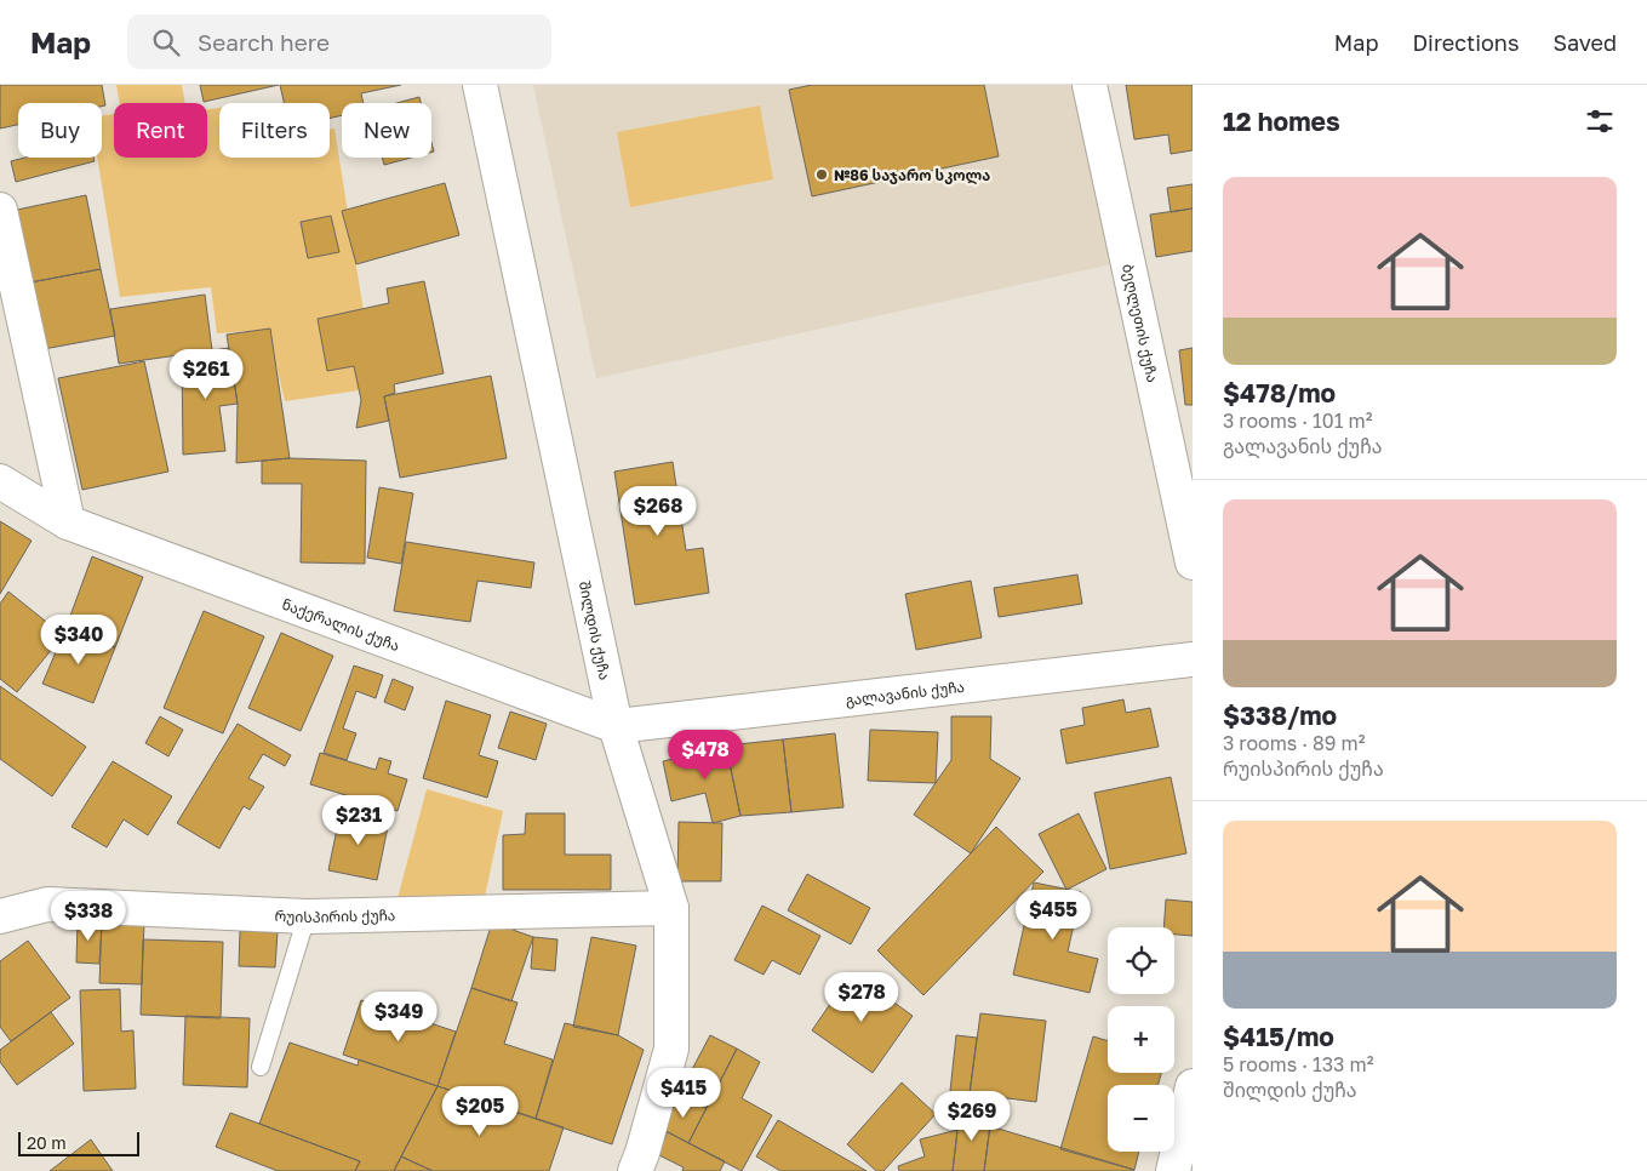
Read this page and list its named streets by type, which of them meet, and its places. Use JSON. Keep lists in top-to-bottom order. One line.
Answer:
{"streets":{"street":["ბეღლეთის ქუჩა","ნაქერალის ქუჩა","შილდის ქუჩა","გალავანის ქუჩა","რუისპირის ქუჩა"]},"crossings":[["ნაქერალის ქუჩა","შილდის ქუჩა"],["ნაქერალის ქუჩა","გალავანის ქუჩა"],["შილდის ქუჩა","გალავანის ქუჩა"],["შილდის ქუჩა","რუისპირის ქუჩა"]],"places":["№86 საჯარო სკოლა"],"scale_bar":"20 m","page":{"header":"Map","search":"Search here","nav":["Map","Directions","Saved"],"heading":"12 homes","chip":["Buy","Rent","Filters","New"],"list":[{"name":"$478/mo","note":"3 rooms · 101 m² · გალავანის ქუჩა"},{"name":"$338/mo","note":"3 rooms · 89 m² · რუისპირის ქუჩა"},{"name":"$415/mo","note":"5 rooms · 133 m² · შილდის ქუჩა"}],"price":["$261","$268","$340","$478","$231","$455","$338","$278","$349","$415","$205","$269"],"map_buttons":["+","−"],"scale":"20 m"}}
